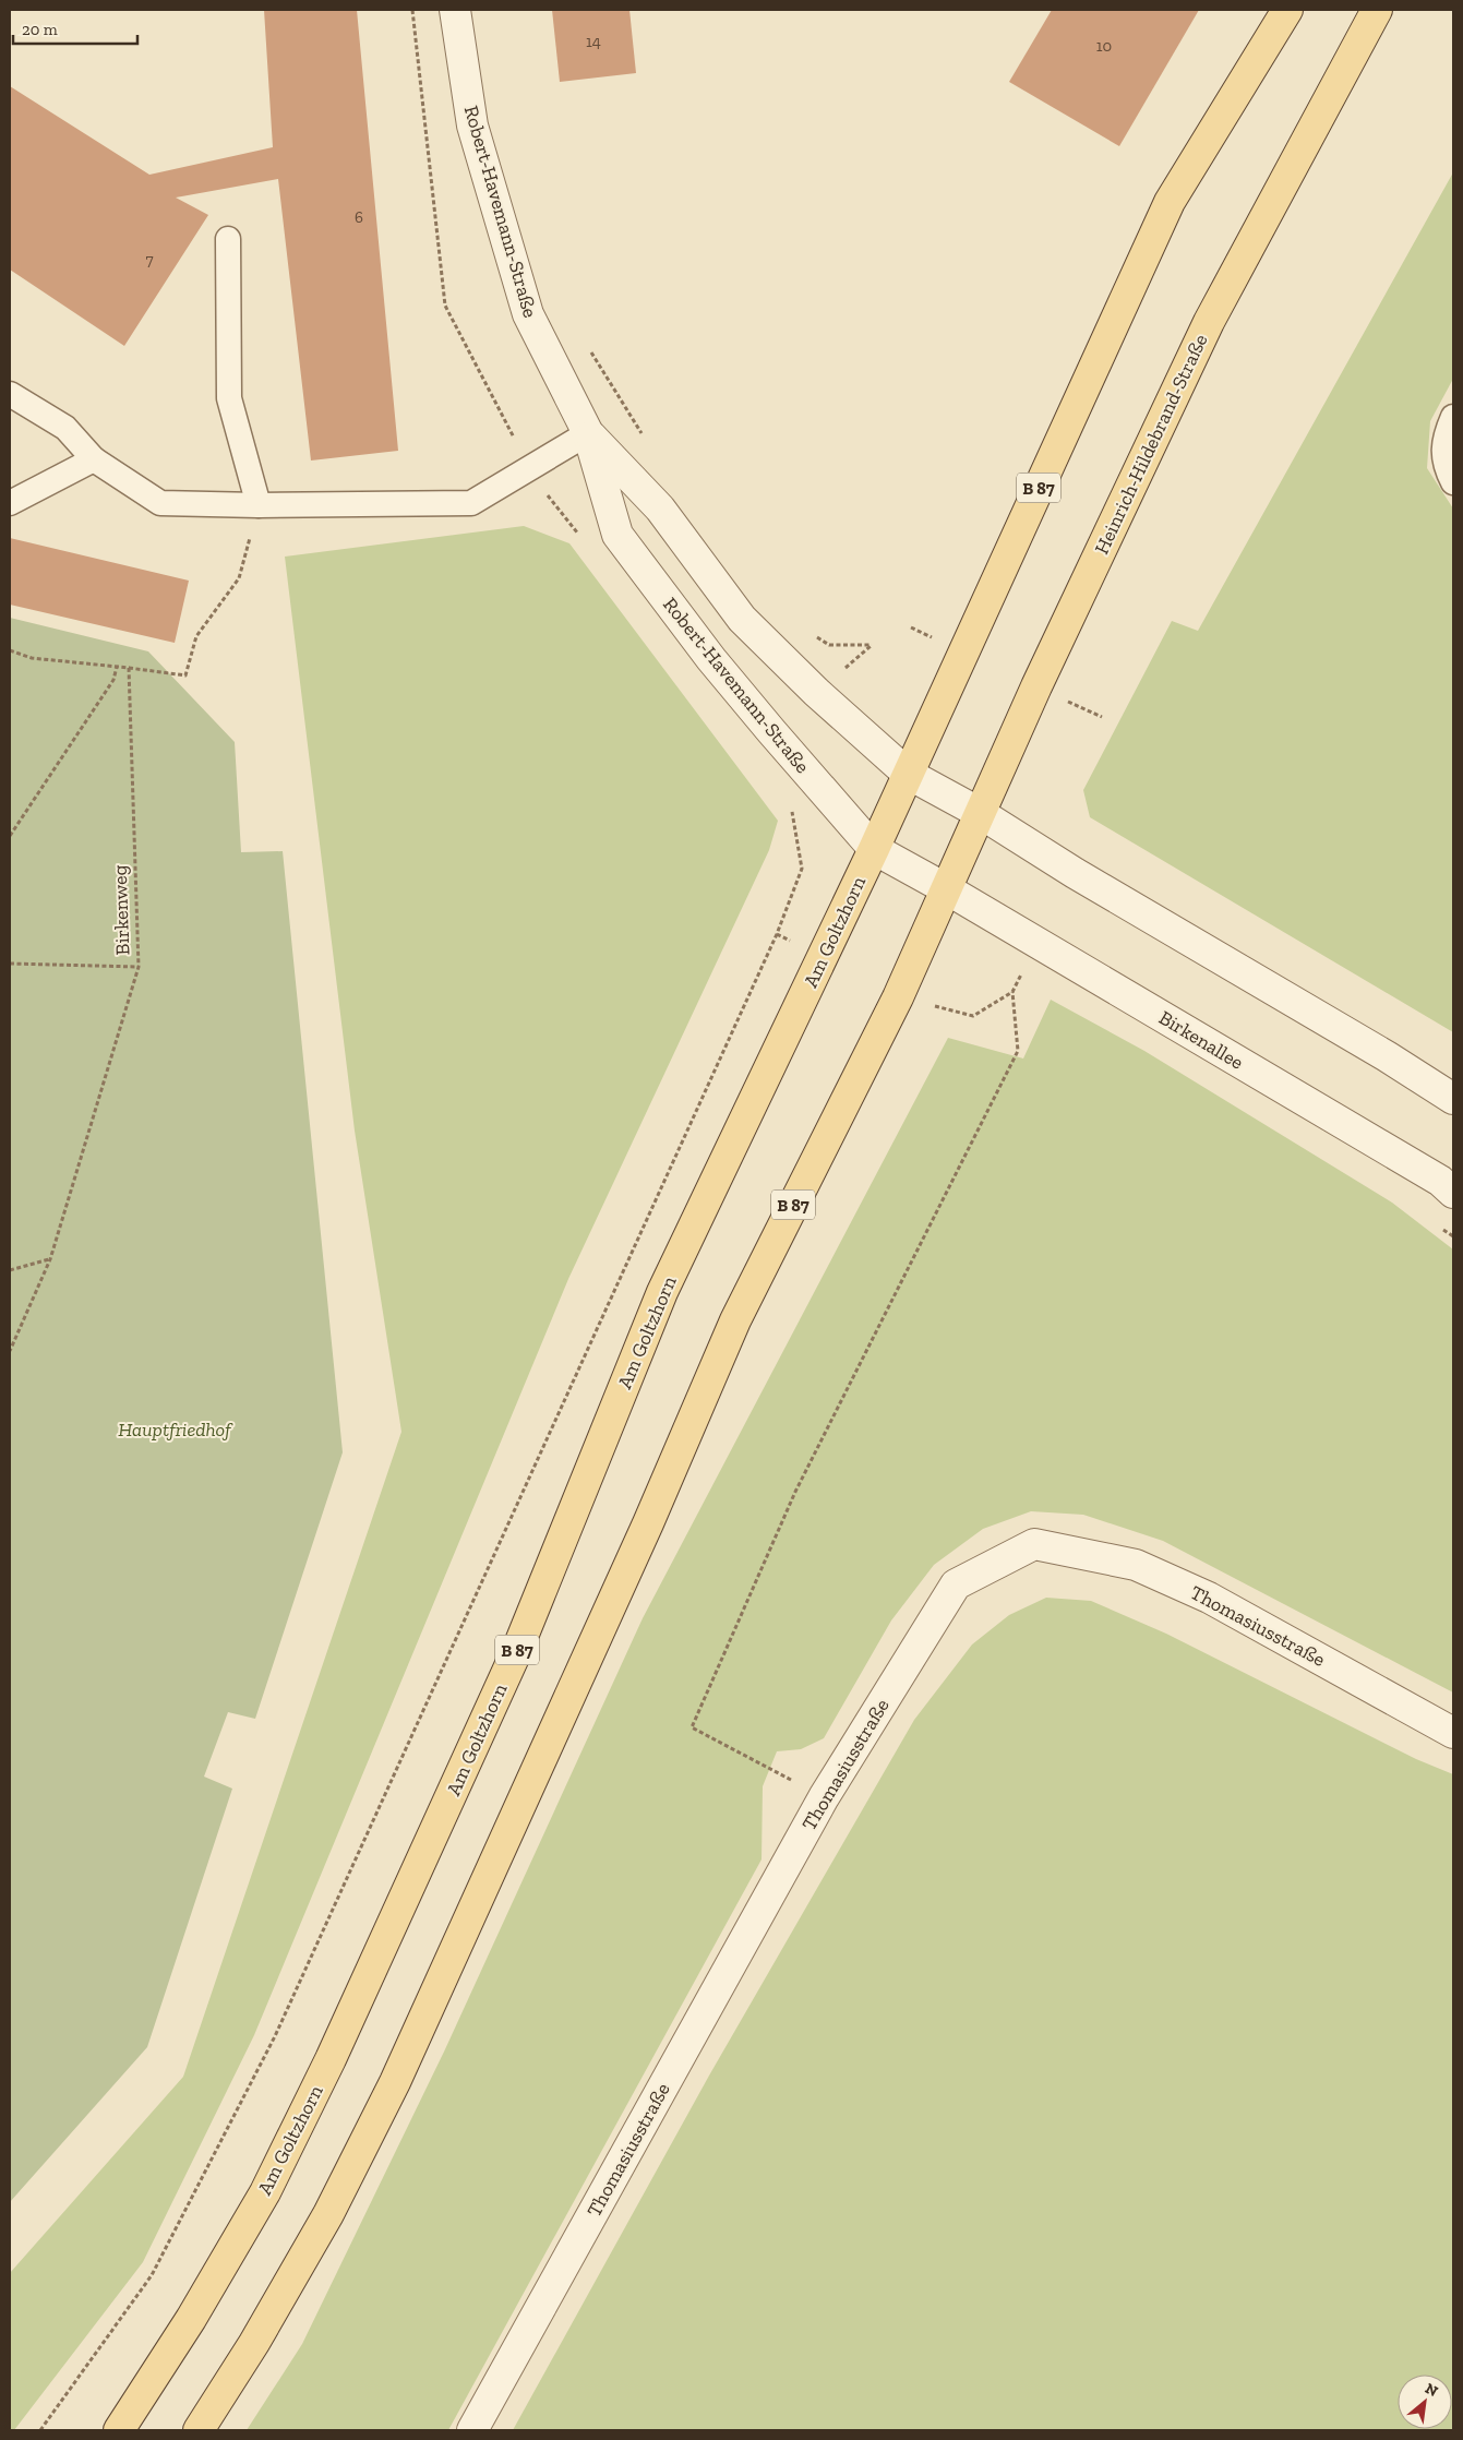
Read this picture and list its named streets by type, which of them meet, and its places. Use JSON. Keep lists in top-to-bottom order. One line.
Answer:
{"streets":{"main road":["Heinrich-Hildebrand-Straße","B 87","Am Goltzhorn"],"street":["Robert-Havemann-Straße","Birkenallee","Thomasiusstraße"],"path":["Birkenweg"]},"crossings":[["Robert-Havemann-Straße","Heinrich-Hildebrand-Straße"],["Robert-Havemann-Straße","B 87"],["Robert-Havemann-Straße","Am Goltzhorn"],["Robert-Havemann-Straße","Birkenallee"],["Heinrich-Hildebrand-Straße","B 87"],["Heinrich-Hildebrand-Straße","Birkenallee"],["B 87","Am Goltzhorn"],["B 87","Birkenallee"]],"parks":["Hauptfriedhof"],"house_numbers":["14","10","6","7"],"scale_bar":"20 m","north":"top right"}
